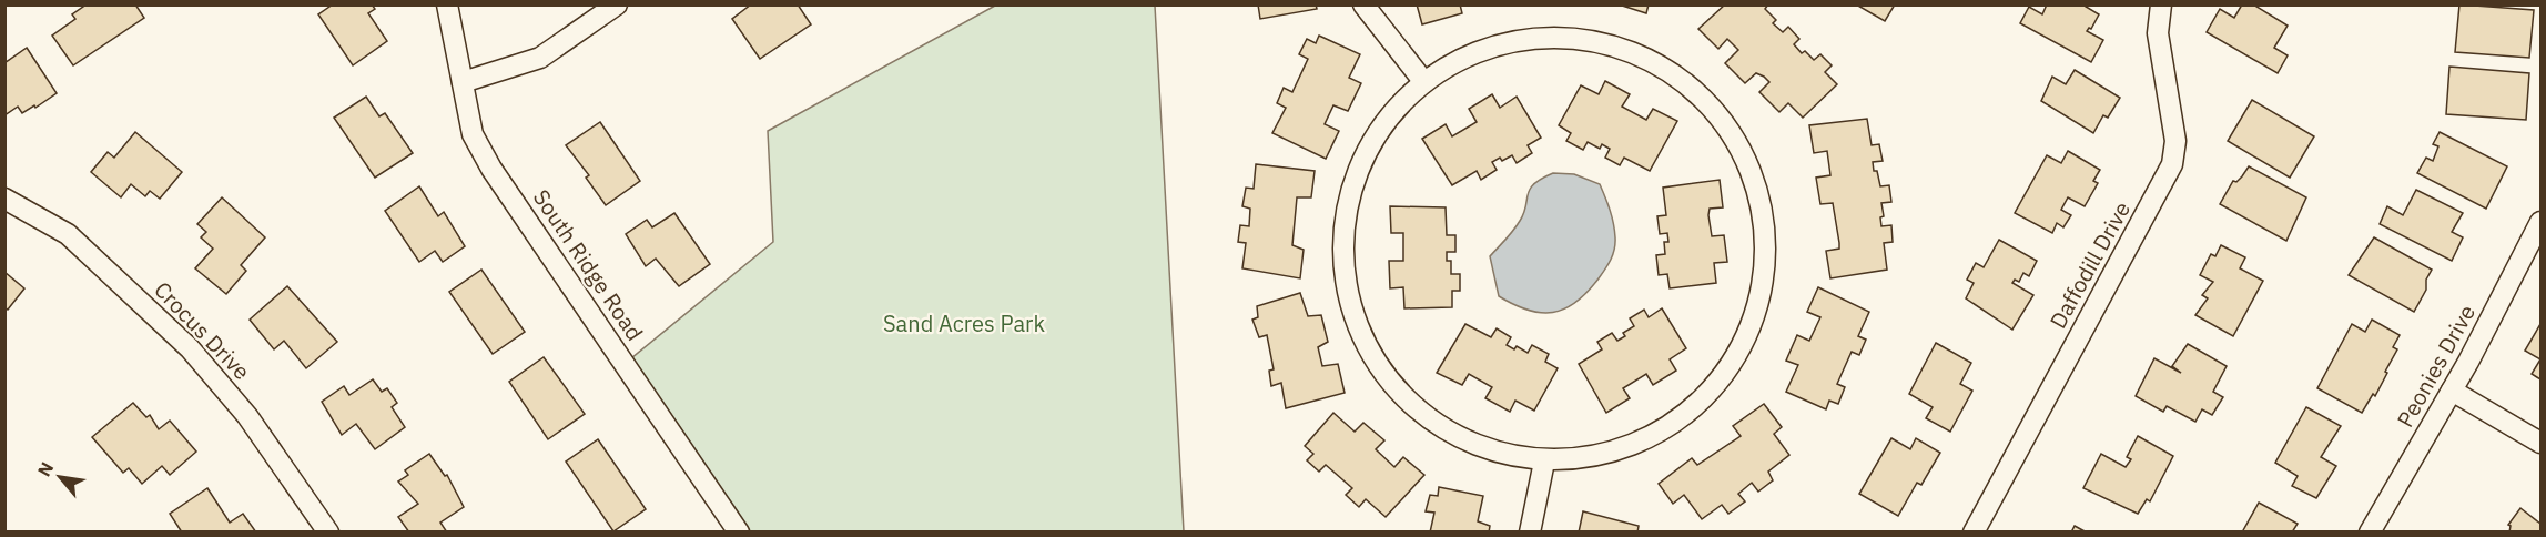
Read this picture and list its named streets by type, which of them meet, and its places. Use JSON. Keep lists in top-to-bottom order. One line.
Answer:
{"streets":{"street":["South Ridge Road","Daffodill Drive","Crocus Drive","Peonies Drive"]},"parks":["Sand Acres Park"],"north":"top left"}
